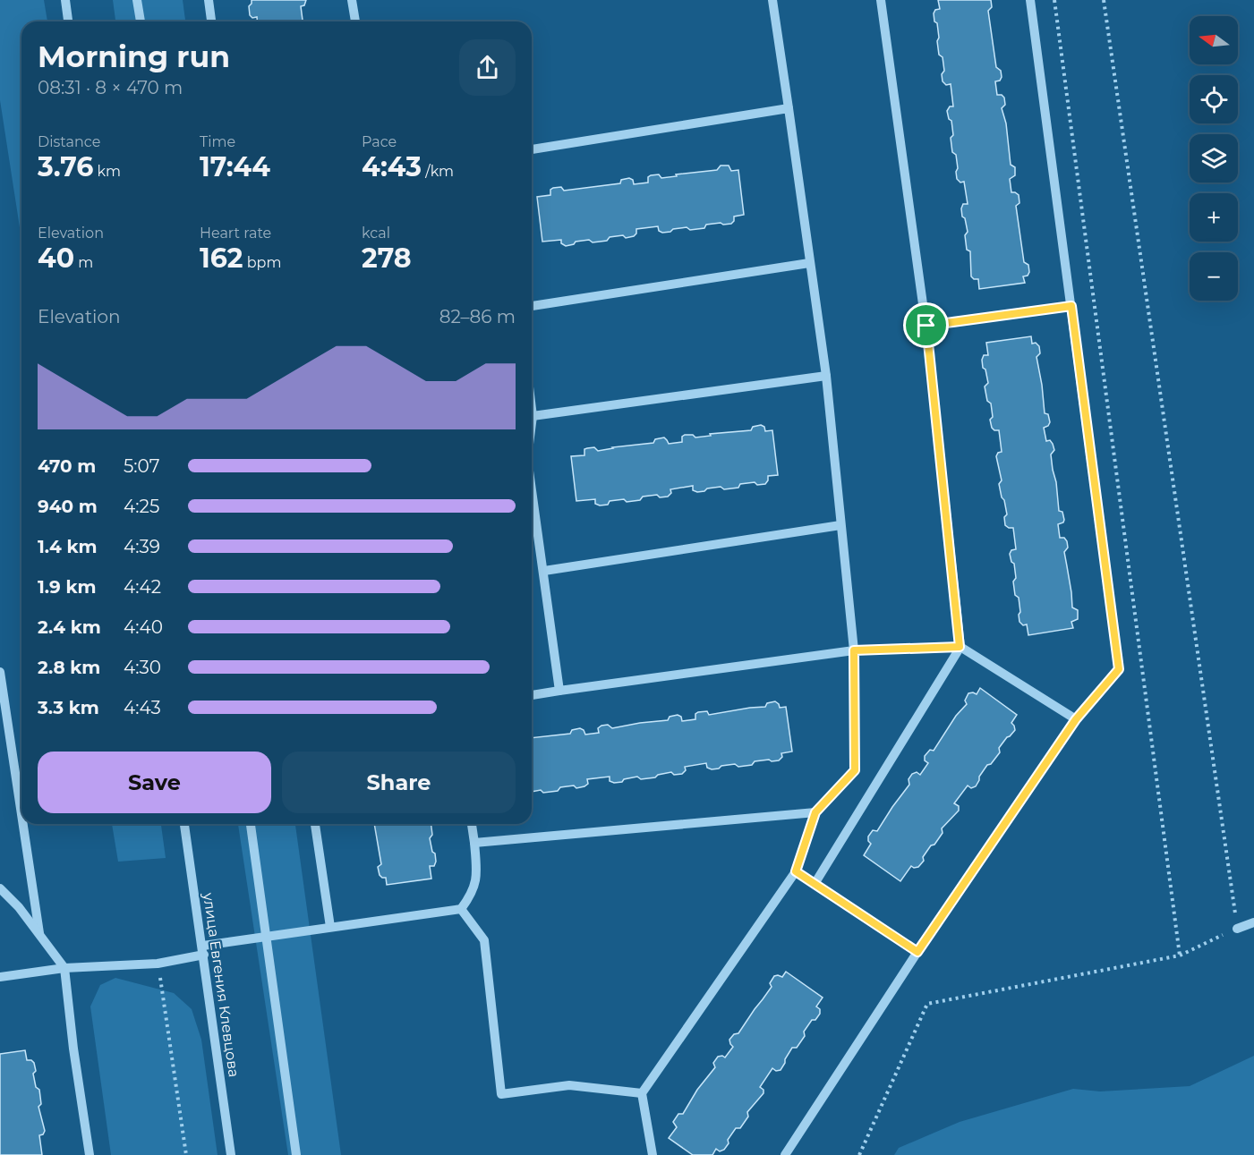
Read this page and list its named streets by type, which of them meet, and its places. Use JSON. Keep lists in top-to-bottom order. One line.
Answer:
{"streets":{"street":["улица Евгения Клевцова"]},"north":"left","page":{"map_buttons":["+","−"],"heading":["Morning run","08:31 · 8 × 470 m"],"stats":[["Distance","3.76 km"],["Time","17:44"],["Pace","4:43 /km"],["Elevation","40 m"],["Heart rate","162 bpm"],["kcal","278"]],"chart":["Elevation","82–86 m"],"list":[{"name":"470 m","note":"5:07"},{"name":"940 m","note":"4:25"},{"name":"1.4 km","note":"4:39"},{"name":"1.9 km","note":"4:42"},{"name":"2.4 km","note":"4:40"},{"name":"2.8 km","note":"4:30"},{"name":"3.3 km","note":"4:43"}],"buttons":["Save","Share"]}}
